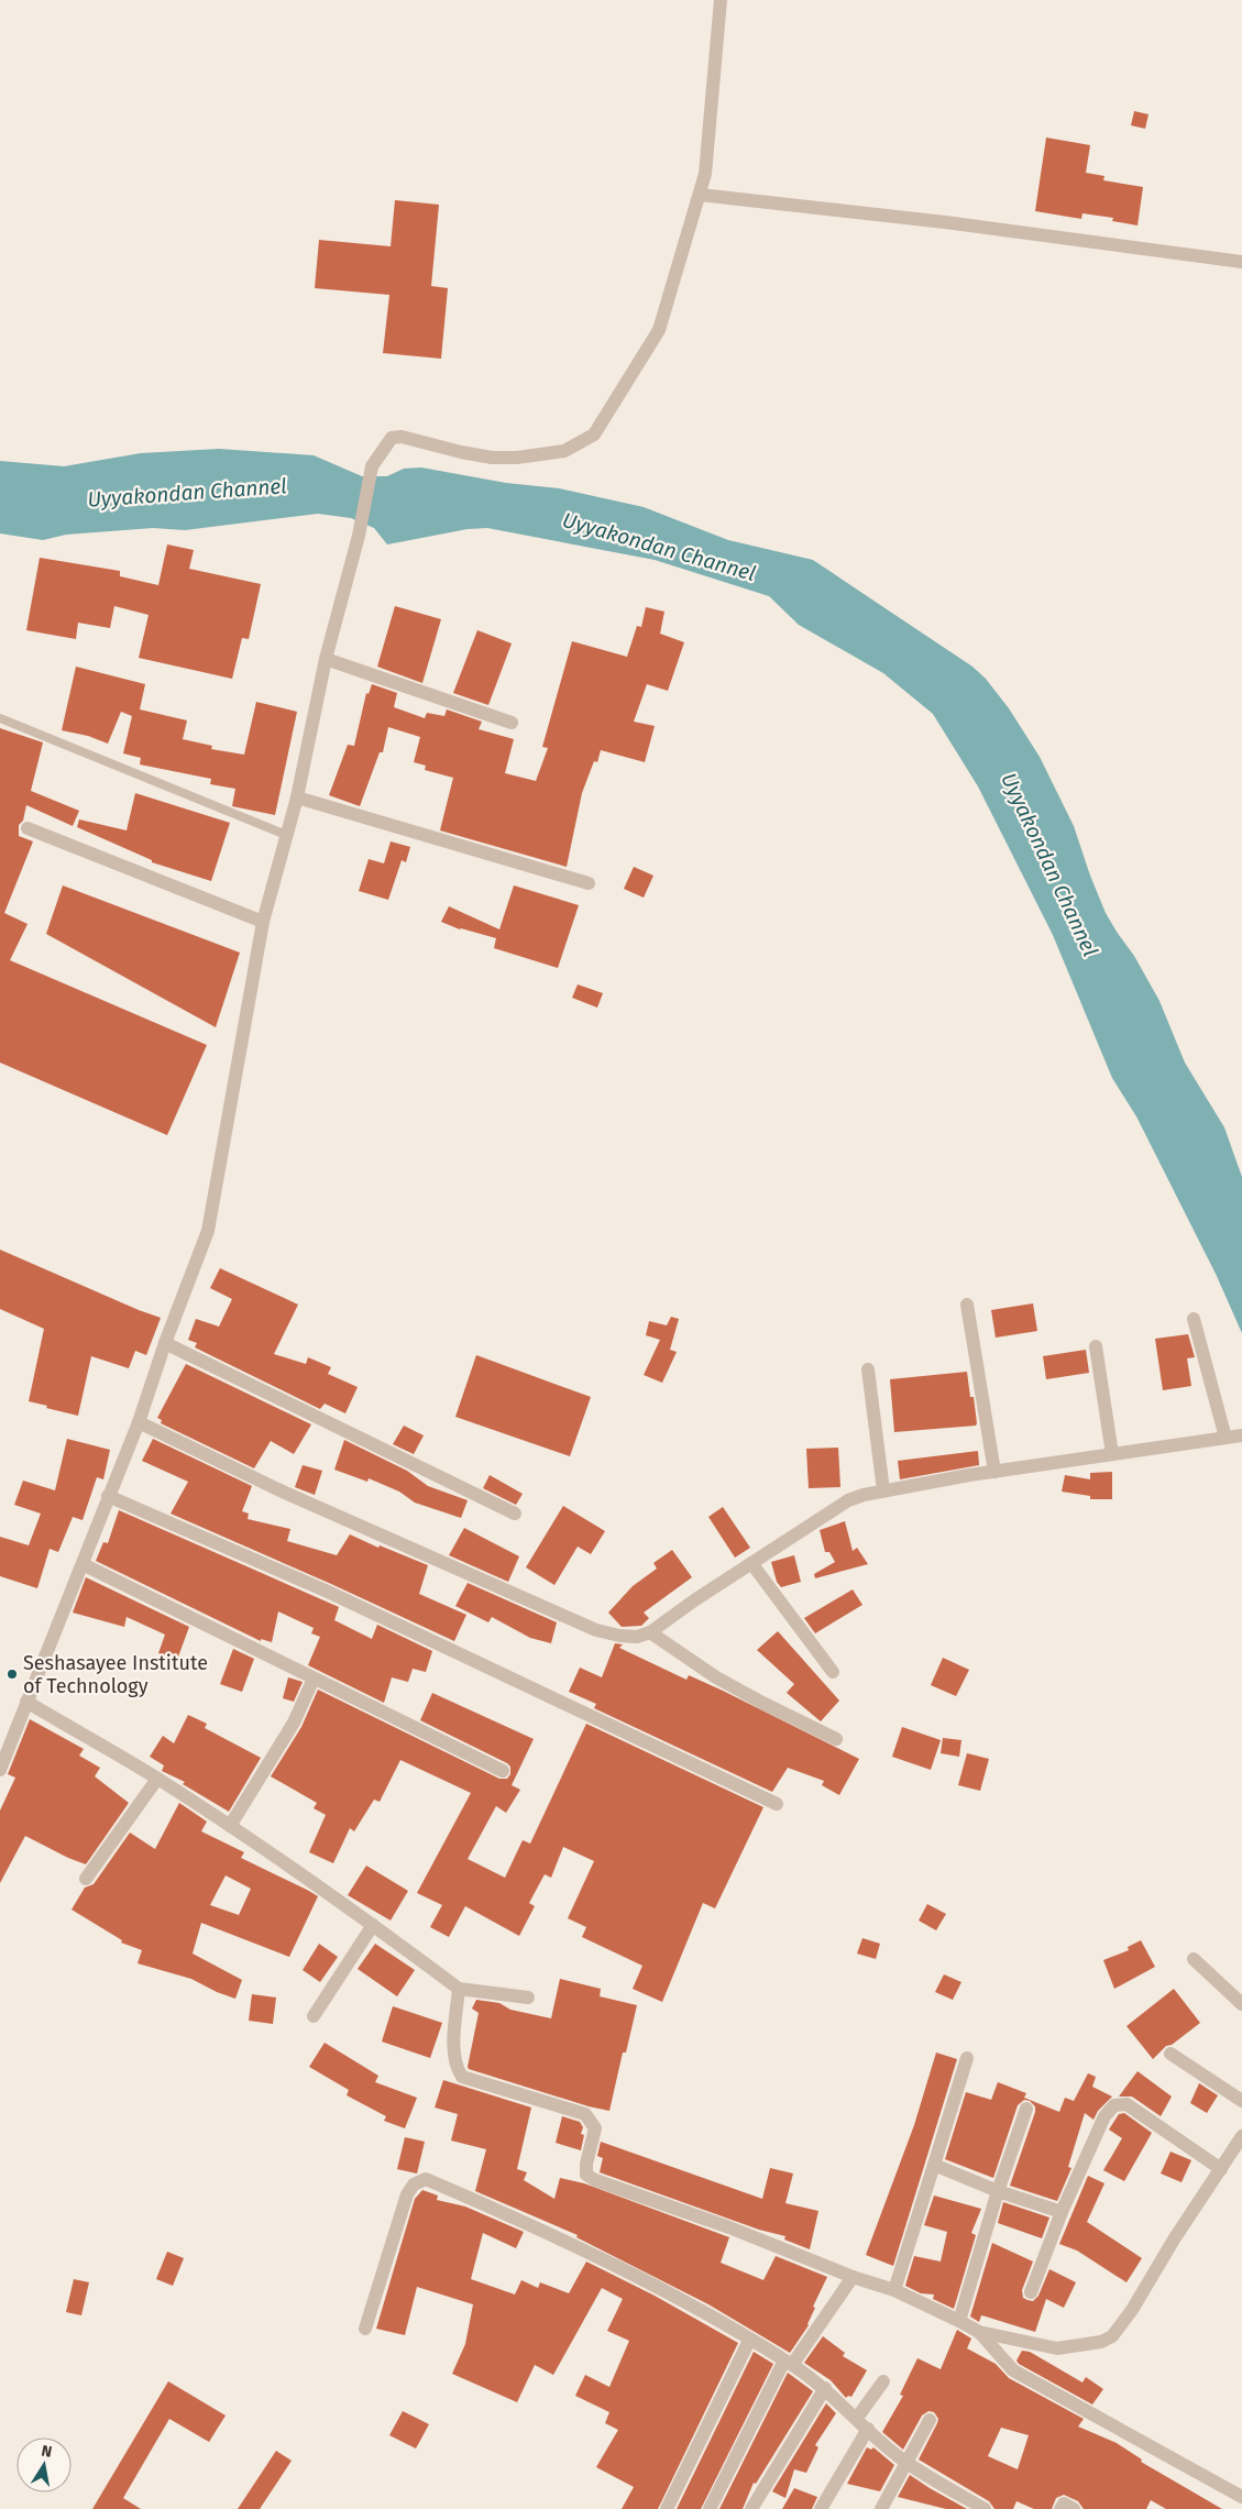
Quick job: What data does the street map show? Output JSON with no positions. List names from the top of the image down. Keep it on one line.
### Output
{"water":["Uyyakondan Channel"],"places":["Seshasayee Institute of Technology"],"north":"top"}
